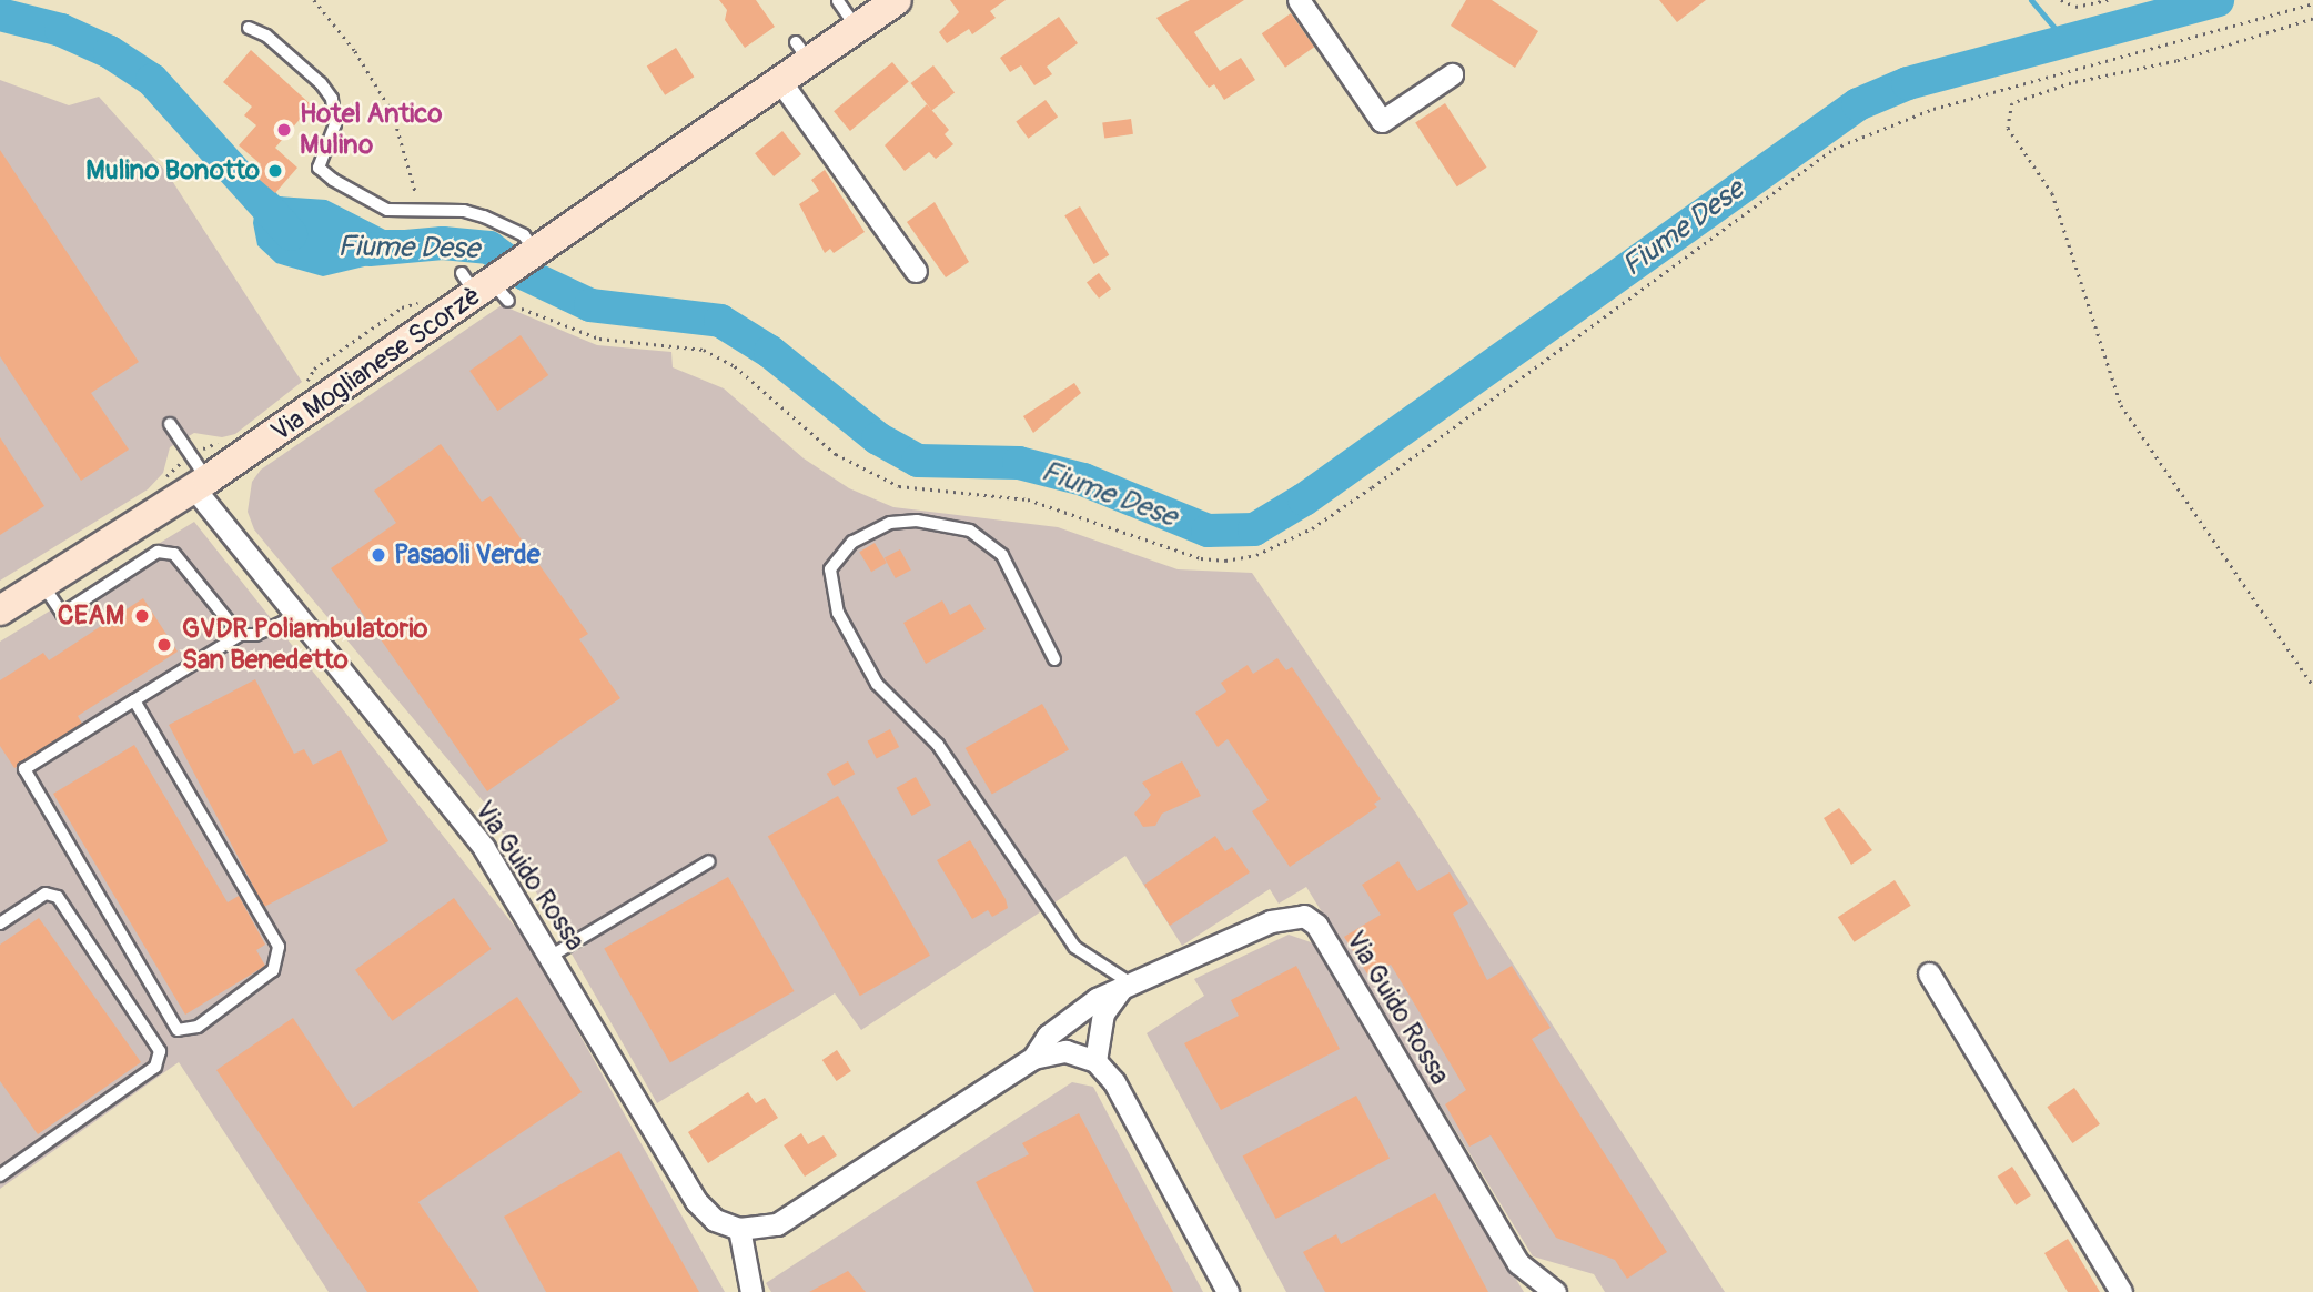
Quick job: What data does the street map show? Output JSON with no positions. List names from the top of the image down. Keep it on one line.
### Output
{"streets":{"main road":["Via Moglianese Scorzè"],"street":["Via Guido Rossa"]},"crossings":[["Via Moglianese Scorzè","Via Guido Rossa"]],"water":["Fiume Dese"],"places":["Hotel Antico Mulino","Mulino Bonotto","Pasaoli Verde","CEAM","GVDR Poliambulatorio San Benedetto"]}
